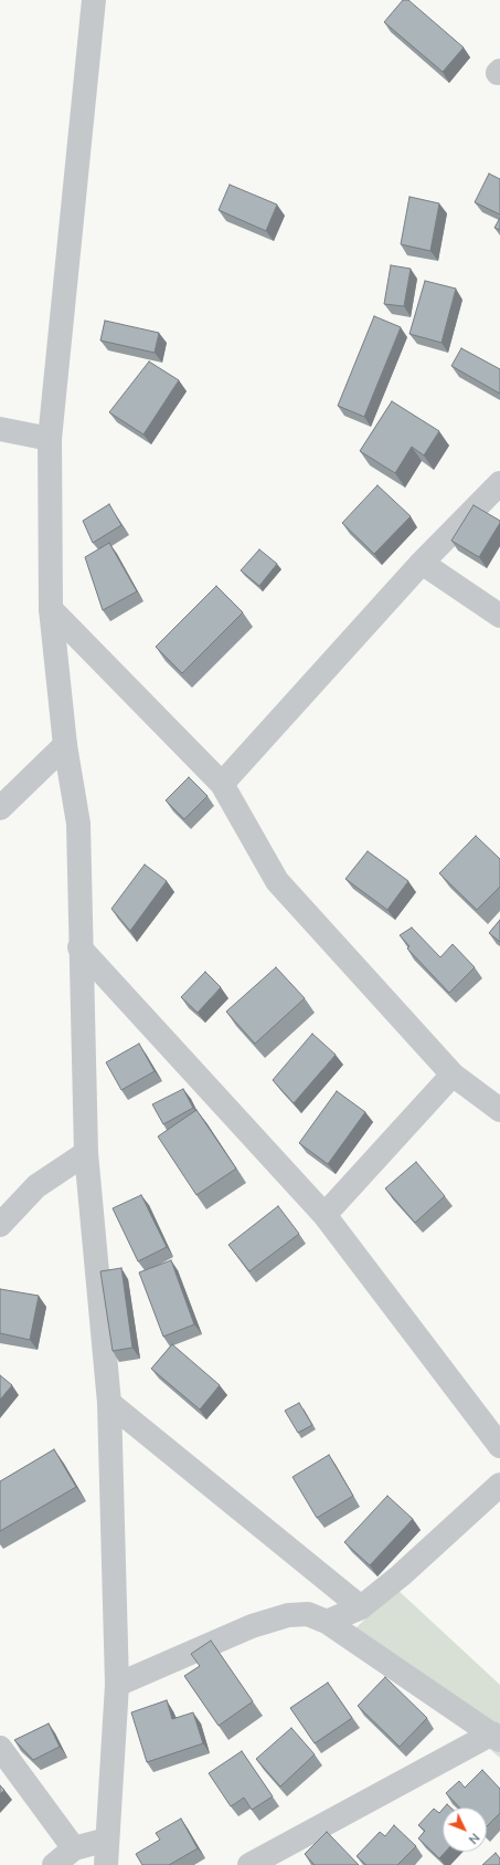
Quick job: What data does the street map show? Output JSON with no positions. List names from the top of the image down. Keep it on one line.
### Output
{"north":"bottom right"}
